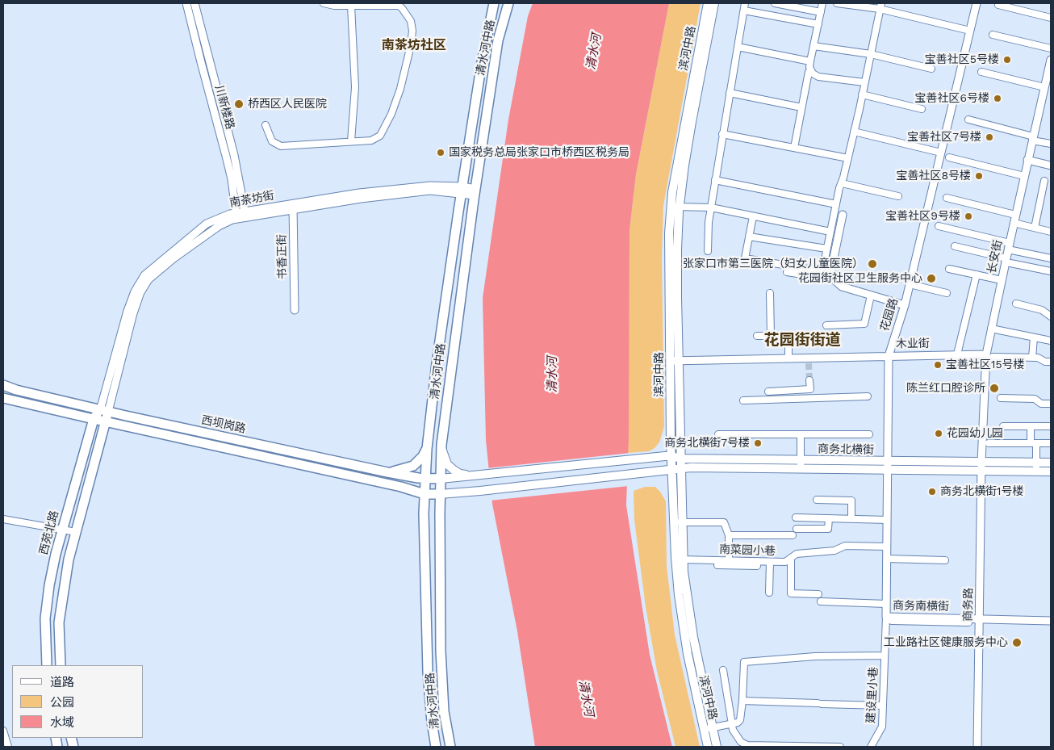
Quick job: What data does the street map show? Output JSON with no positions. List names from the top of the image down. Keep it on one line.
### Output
{"streets":{"main road":["清水河中路","滨河中路","西坝岗路","商务北横街","西苑北路"],"street":["川新楼路","南茶坊街","书香正街","长安街","花园路","木业街","南菜园小巷","商务路","商务南横街","建设里小巷"]},"crossings":[["清水河中路","南茶坊街"],["清水河中路","西坝岗路"],["滨河中路","木业街"],["滨河中路","商务北横街"],["滨河中路","南菜园小巷"],["川新楼路","南茶坊街"],["南茶坊街","书香正街"],["南茶坊街","西坝岗路"],["南茶坊街","西苑北路"],["长安街","木业街"],["长安街","商务北横街"],["长安街","商务路"],["花园路","木业街"],["花园路","商务北横街"],["花园路","南菜园小巷"],["花园路","商务南横街"],["花园路","建设里小巷"],["西坝岗路","西苑北路"],["商务北横街","商务路"],["商务路","商务南横街"],["商务南横街","建设里小巷"]],"districts":["南茶坊社区","花园街街道"],"water":["清水河"],"places":["宝善社区5号楼","宝善社区6号楼","桥西区人民医院","宝善社区7号楼","国家税务总局张家口市桥西区税务局","宝善社区8号楼","宝善社区9号楼","张家口市第三医院（妇女儿童医院）","花园街社区卫生服务中心","宝善社区15号楼","陈兰红口腔诊所","花园幼儿园","商务北横街7号楼","商务北横街1号楼","工业路社区健康服务中心"],"legend":["道路","公园","水域"]}
